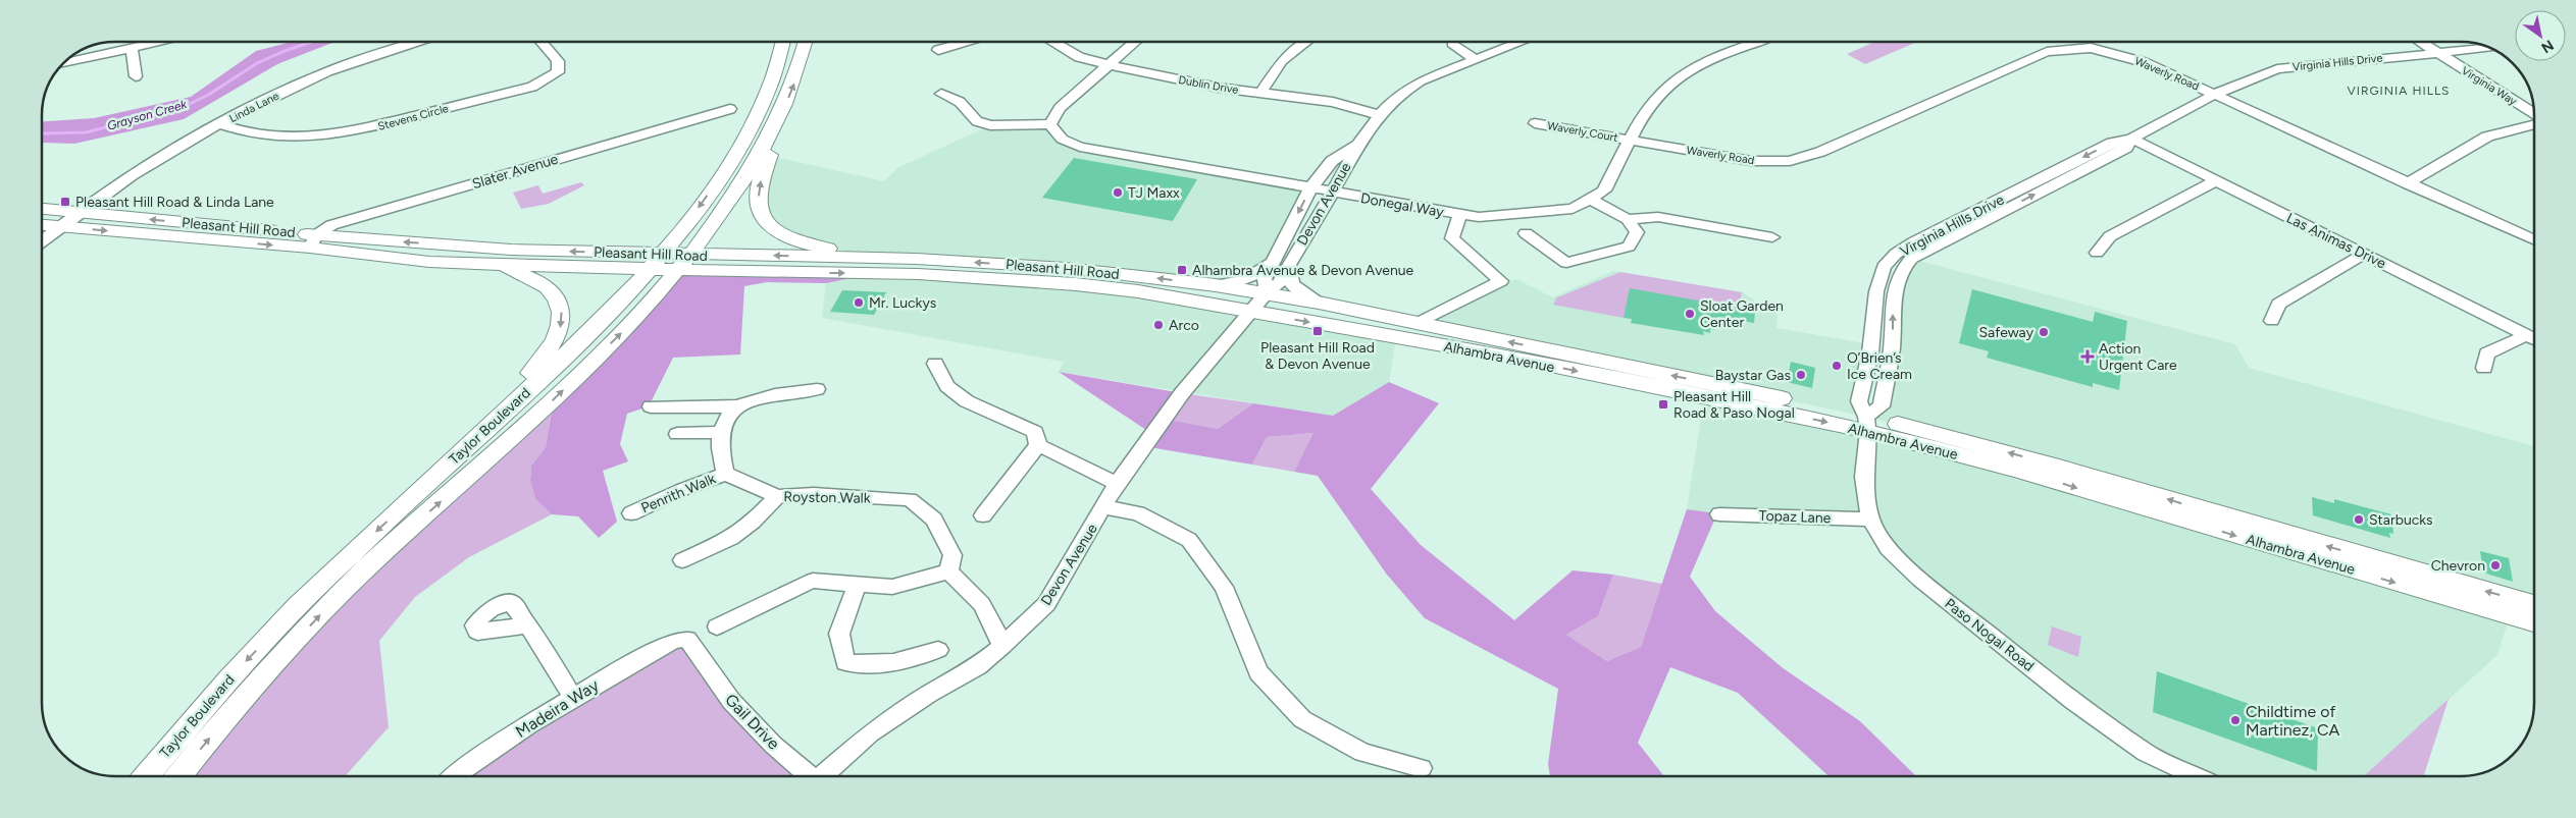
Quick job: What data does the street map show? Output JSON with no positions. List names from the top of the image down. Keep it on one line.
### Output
{"streets":{"main road":["Pleasant Hill Road","Alhambra Avenue","Taylor Boulevard"],"street":["Virginia Hills Drive","Waverly Road","Dublin Drive","Virginia Way","Linda Lane","Stevens Circle","Waverly Court","Slater Avenue","Devon Avenue","Donegal Way","Las Animas Drive","Penrith Walk","Royston Walk","Topaz Lane","Paso Nogal Road","Madeira Way","Gail Drive"]},"crossings":[["Virginia Hills Drive","Waverly Road"],["Virginia Hills Drive","Virginia Way"],["Virginia Hills Drive","Las Animas Drive"],["Virginia Hills Drive","Alhambra Avenue"],["Virginia Hills Drive","Paso Nogal Road"],["Waverly Road","Waverly Court"],["Waverly Road","Donegal Way"],["Dublin Drive","Devon Avenue"],["Linda Lane","Stevens Circle"],["Linda Lane","Pleasant Hill Road"],["Waverly Court","Donegal Way"],["Slater Avenue","Pleasant Hill Road"],["Devon Avenue","Donegal Way"],["Devon Avenue","Pleasant Hill Road"],["Devon Avenue","Alhambra Avenue"],["Pleasant Hill Road","Alhambra Avenue"],["Pleasant Hill Road","Taylor Boulevard"],["Alhambra Avenue","Paso Nogal Road"],["Penrith Walk","Royston Walk"],["Topaz Lane","Paso Nogal Road"],["Madeira Way","Gail Drive"]],"districts":["VIRGINIA HILLS"],"water":["Grayson Creek"],"places":{"other":["TJ Maxx","Mr. Luckys","Sloat Garden Center","Arco","Safeway","O’Brien’s Ice Cream","Baystar Gas","Starbucks","Chevron","Childtime of Martinez, CA"],"transit":["Pleasant Hill Road & Linda Lane","Alhambra Avenue & Devon Avenue","Pleasant Hill Road & Devon Avenue","Pleasant Hill Road & Paso Nogal"],"health":["Action Urgent Care"]},"north":"bottom right"}
